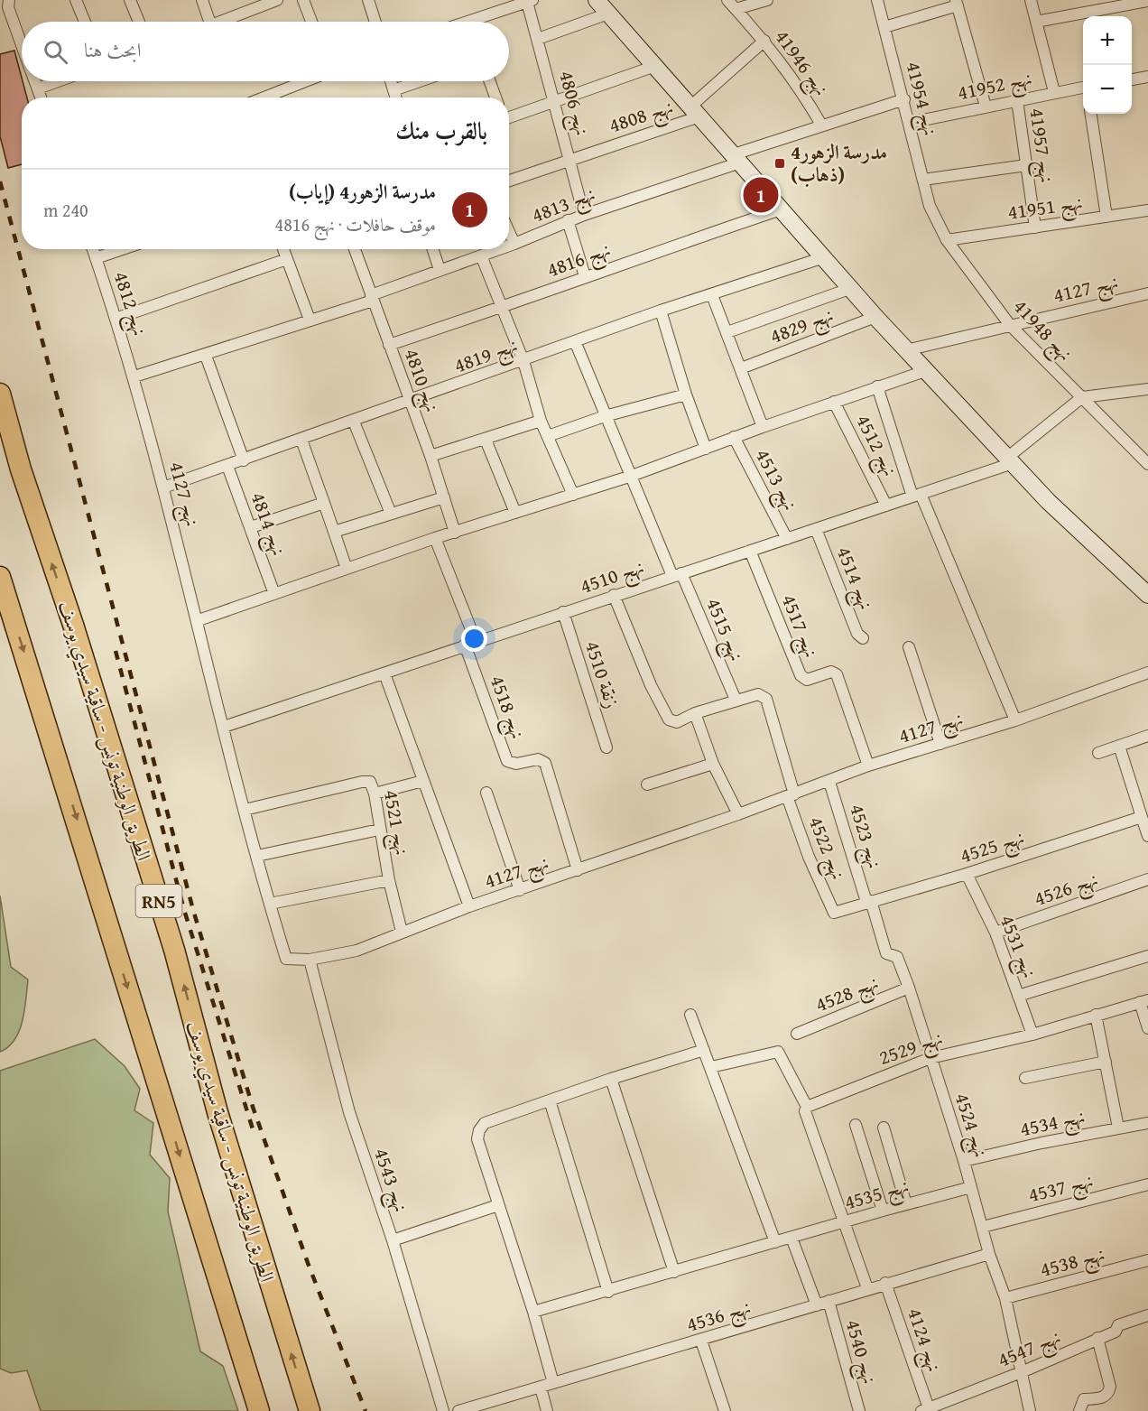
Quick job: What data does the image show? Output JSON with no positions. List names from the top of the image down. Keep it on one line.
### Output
{"streets":{"highway":["الطريق الوطنية تونس - ساقية سيدي يوسف","RN5"],"street":["نهج 41946","نهج 41952","نهج 41954","نهج 4806","نهج 4808","نهج 41957","نهج 4813","نهج 41951","نهج 4816","نهج 4127","نهج 4812","نهج 4829","نهج 41948","نهج 4819","نهج 4810","نهج 4512","نهج 4513","نهج 4814","نهج 4510","نهج 4514","نهج 4517","نهج 4515","زنقة 4510","نهج 4518","نهج 4521","نهج 4523","نهج 4525","نهج 4522","نهج 4526","نهج 4531","نهج 4528","نهج 2529","نهج 4534","نهج 4524","نهج 4543","نهج 4537","نهج 4535","نهج 4538","نهج 4536","نهج 4124","نهج 4547","نهج 4540"]},"crossings":[["نهج 41952","نهج 41954"],["نهج 41952","نهج 41957"],["نهج 41954","نهج 41948"],["نهج 4806","نهج 4808"],["نهج 4806","نهج 4813"],["نهج 41957","نهج 41951"],["نهج 4813","نهج 4127"],["نهج 4813","نهج 4812"],["نهج 4813","نهج 4810"],["نهج 41951","نهج 41948"],["نهج 4816","نهج 4810"],["نهج 4127","نهج 4812"],["نهج 4127","نهج 41948"],["نهج 4127","نهج 4819"],["نهج 4127","نهج 4510"],["نهج 4127","نهج 4517"],["نهج 4127","نهج 4518"],["نهج 4127","نهج 4521"],["نهج 4127","نهج 4523"],["نهج 4127","نهج 4522"],["نهج 4127","نهج 4543"],["نهج 4819","نهج 4810"],["نهج 4819","نهج 4814"],["نهج 4819","نهج 4515"],["نهج 4512","نهج 4510"],["نهج 4513","نهج 4510"],["نهج 4510","نهج 4514"],["نهج 4510","نهج 4517"],["نهج 4510","نهج 4515"],["نهج 4510","زنقة 4510"],["نهج 4510","نهج 4518"],["نهج 4515","نهج 4522"],["نهج 4523","نهج 4525"],["نهج 4523","نهج 4524"],["نهج 4525","نهج 4522"],["نهج 4525","نهج 4531"],["نهج 4525","نهج 4524"],["نهج 4526","نهج 4531"],["نهج 4531","نهج 2529"],["نهج 4528","نهج 4524"],["نهج 2529","نهج 4524"],["نهج 4534","نهج 4524"],["نهج 4524","نهج 4537"],["نهج 4524","نهج 4535"],["نهج 4524","نهج 4538"],["نهج 4524","نهج 4536"],["نهج 4524","نهج 4547"],["نهج 4536","نهج 4124"],["نهج 4536","نهج 4540"],["نهج 4124","نهج 4547"]],"places":{"transit":["مدرسة الزهور4 (ذهاب)"]},"page":{"map_buttons":["+","−"],"search":"ابحث هنا","heading":"بالقرب منك","list":[{"mark":"1","name":"مدرسة الزهور4 (إياب)","note":"موقف حافلات · نهج 4816","value":"240 m"}],"pins":"1"}}
